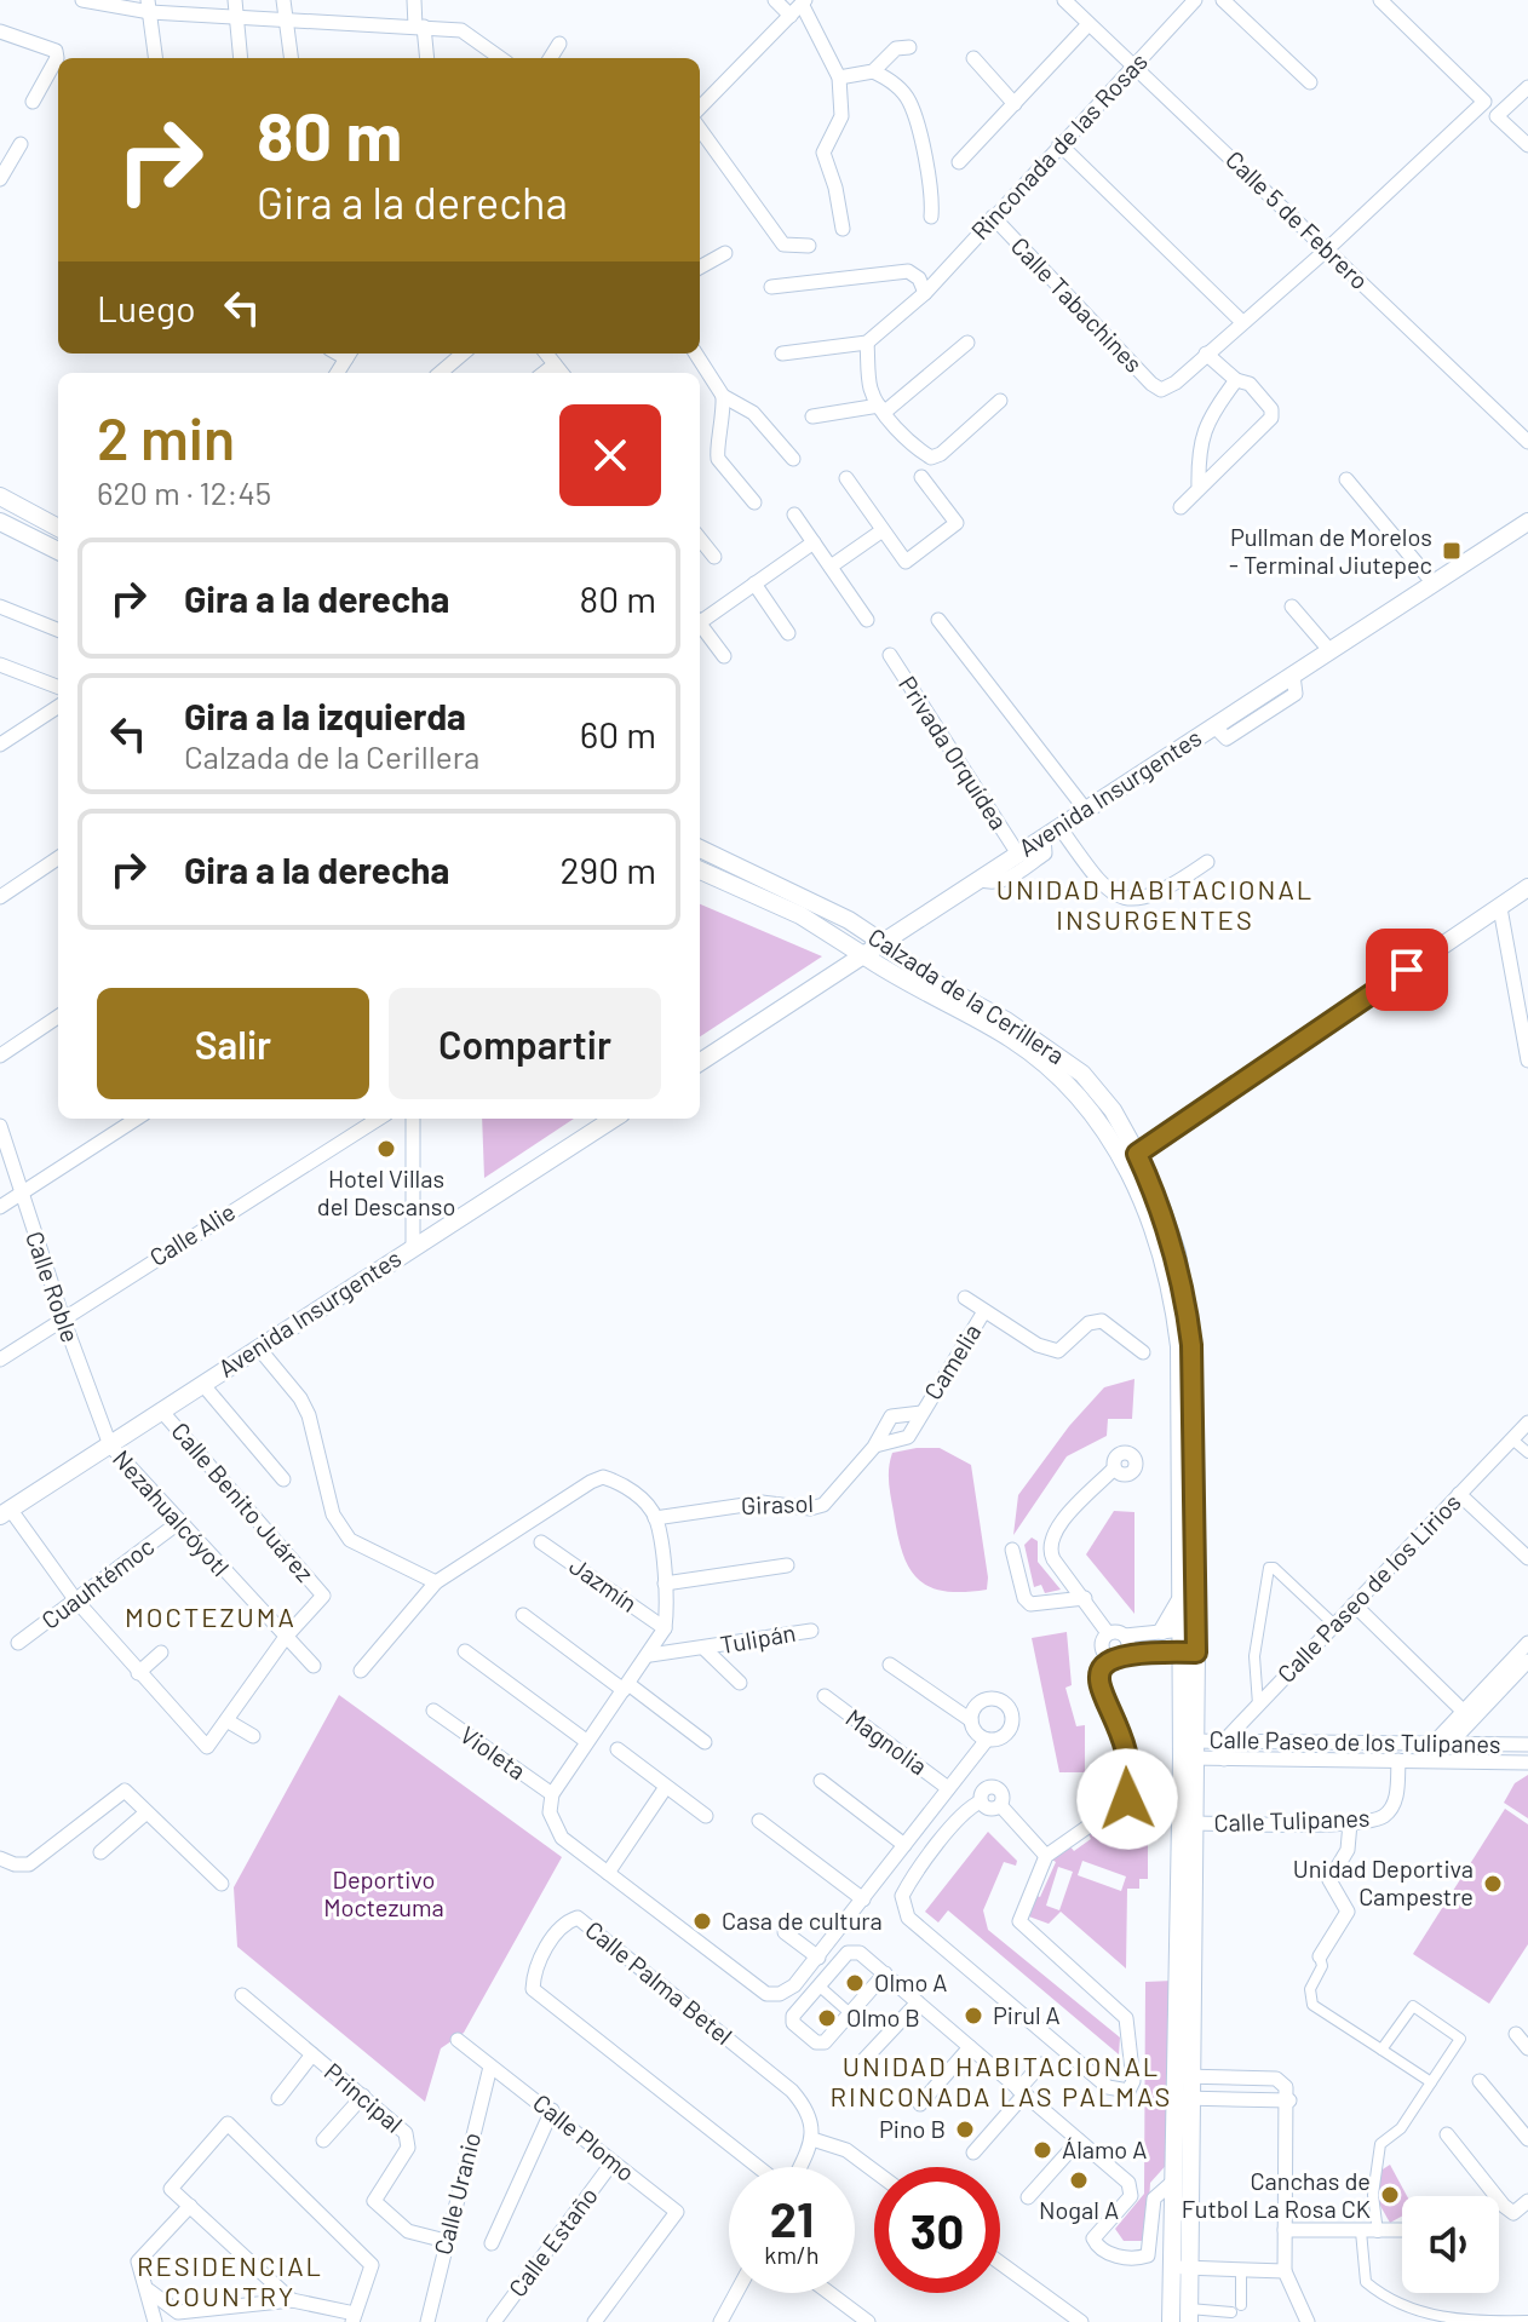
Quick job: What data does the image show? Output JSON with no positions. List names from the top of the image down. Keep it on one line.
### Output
{"streets":{"main road":["Avenida Insurgentes","Calzada de la Cerillera"],"street":["Rinconada de las Rosas","Calle 5 de Febrero","Calle Tabachines","Privada Orquídea","Calle Alie","Calle Roble","Camelia","Calle Benito Juárez","Girasol","Nezahualcóyotl","Cuauhtémoc","Jazmín","Calle Paseo de los Lirios","Tulipán","Magnolia","Calle Paseo de los Tulipanes","Violeta","Calle Tulipanes","Calle Palma Betel","Principal","Calle Plomo","Calle Uranio","Calle Estaño"]},"crossings":[["Rinconada de las Rosas","Calle 5 de Febrero"],["Rinconada de las Rosas","Calle Tabachines"],["Privada Orquídea","Avenida Insurgentes"],["Avenida Insurgentes","Calzada de la Cerillera"],["Avenida Insurgentes","Calle Roble"],["Avenida Insurgentes","Calle Benito Juárez"],["Avenida Insurgentes","Nezahualcóyotl"],["Calzada de la Cerillera","Calle Paseo de los Tulipanes"],["Calle Alie","Calle Roble"],["Calle Roble","Nezahualcóyotl"],["Calle Benito Juárez","Nezahualcóyotl"],["Nezahualcóyotl","Cuauhtémoc"],["Calle Paseo de los Lirios","Calle Paseo de los Tulipanes"],["Calle Paseo de los Tulipanes","Calle Tulipanes"],["Principal","Calle Uranio"],["Calle Plomo","Calle Uranio"],["Calle Plomo","Calle Estaño"]],"districts":["UNIDAD HABITACIONAL INSURGENTES","MOCTEZUMA","UNIDAD HABITACIONAL RINCONADA LAS PALMAS","RESIDENCIAL COUNTRY"],"parks":["Deportivo Moctezuma"],"places":{"transit":["Pullman de Morelos - Terminal Jiutepec"],"other":["Hotel Villas del Descanso","Unidad Deportiva Campestre","Casa de cultura","Olmo A","Pirul A","Olmo B","Pino B","Álamo A","Nogal A","Canchas de Futbol La Rosa CK"]},"page":{"turn":["80 m","Gira a la derecha"],"then":"Luego","heading":["2 min","620 m · 12:45"],"list":[{"name":"Gira a la derecha","value":"80 m"},{"name":"Gira a la izquierda","note":"Calzada de la Cerillera","value":"60 m"},{"name":"Gira a la derecha","value":"290 m"}],"buttons":["Salir","Compartir"],"speed":"21 km/h","limit":"30"}}
